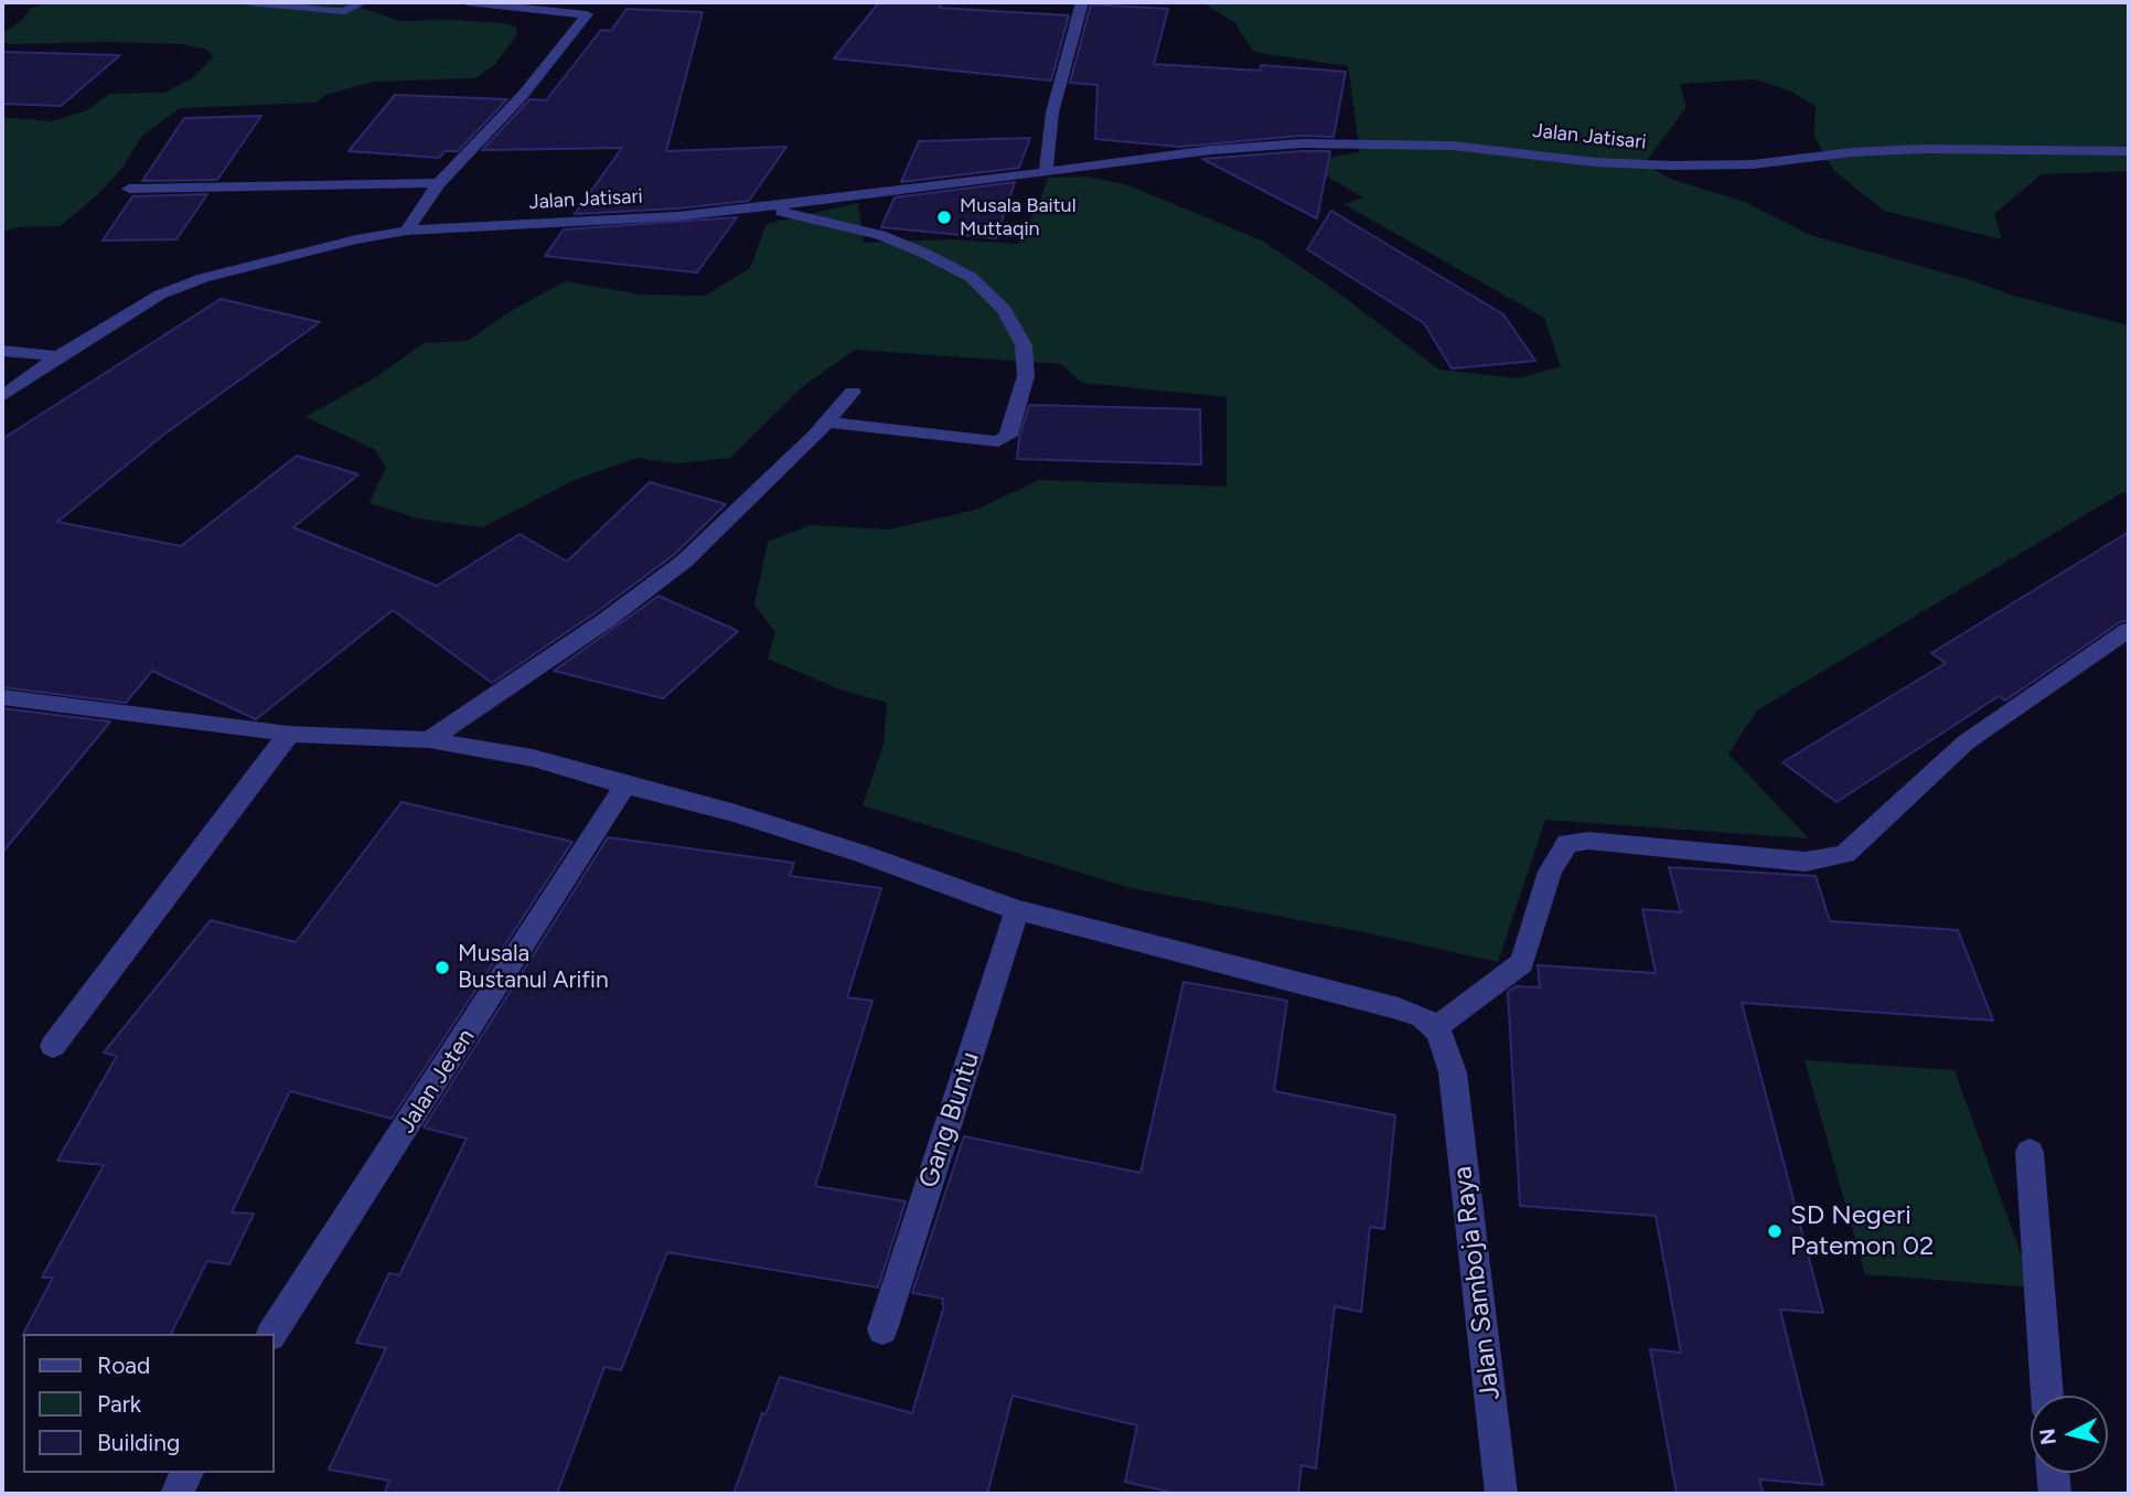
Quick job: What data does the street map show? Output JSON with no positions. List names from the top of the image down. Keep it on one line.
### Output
{"streets":{"street":["Jalan Jatisari","Jalan Jeten","Gang Buntu","Jalan Samboja Raya"]},"places":["Musala Baitul Muttaqin","Musala Bustanul Arifin","SD Negeri Patemon 02"],"legend":["Road","Park","Building"],"north":"left"}
